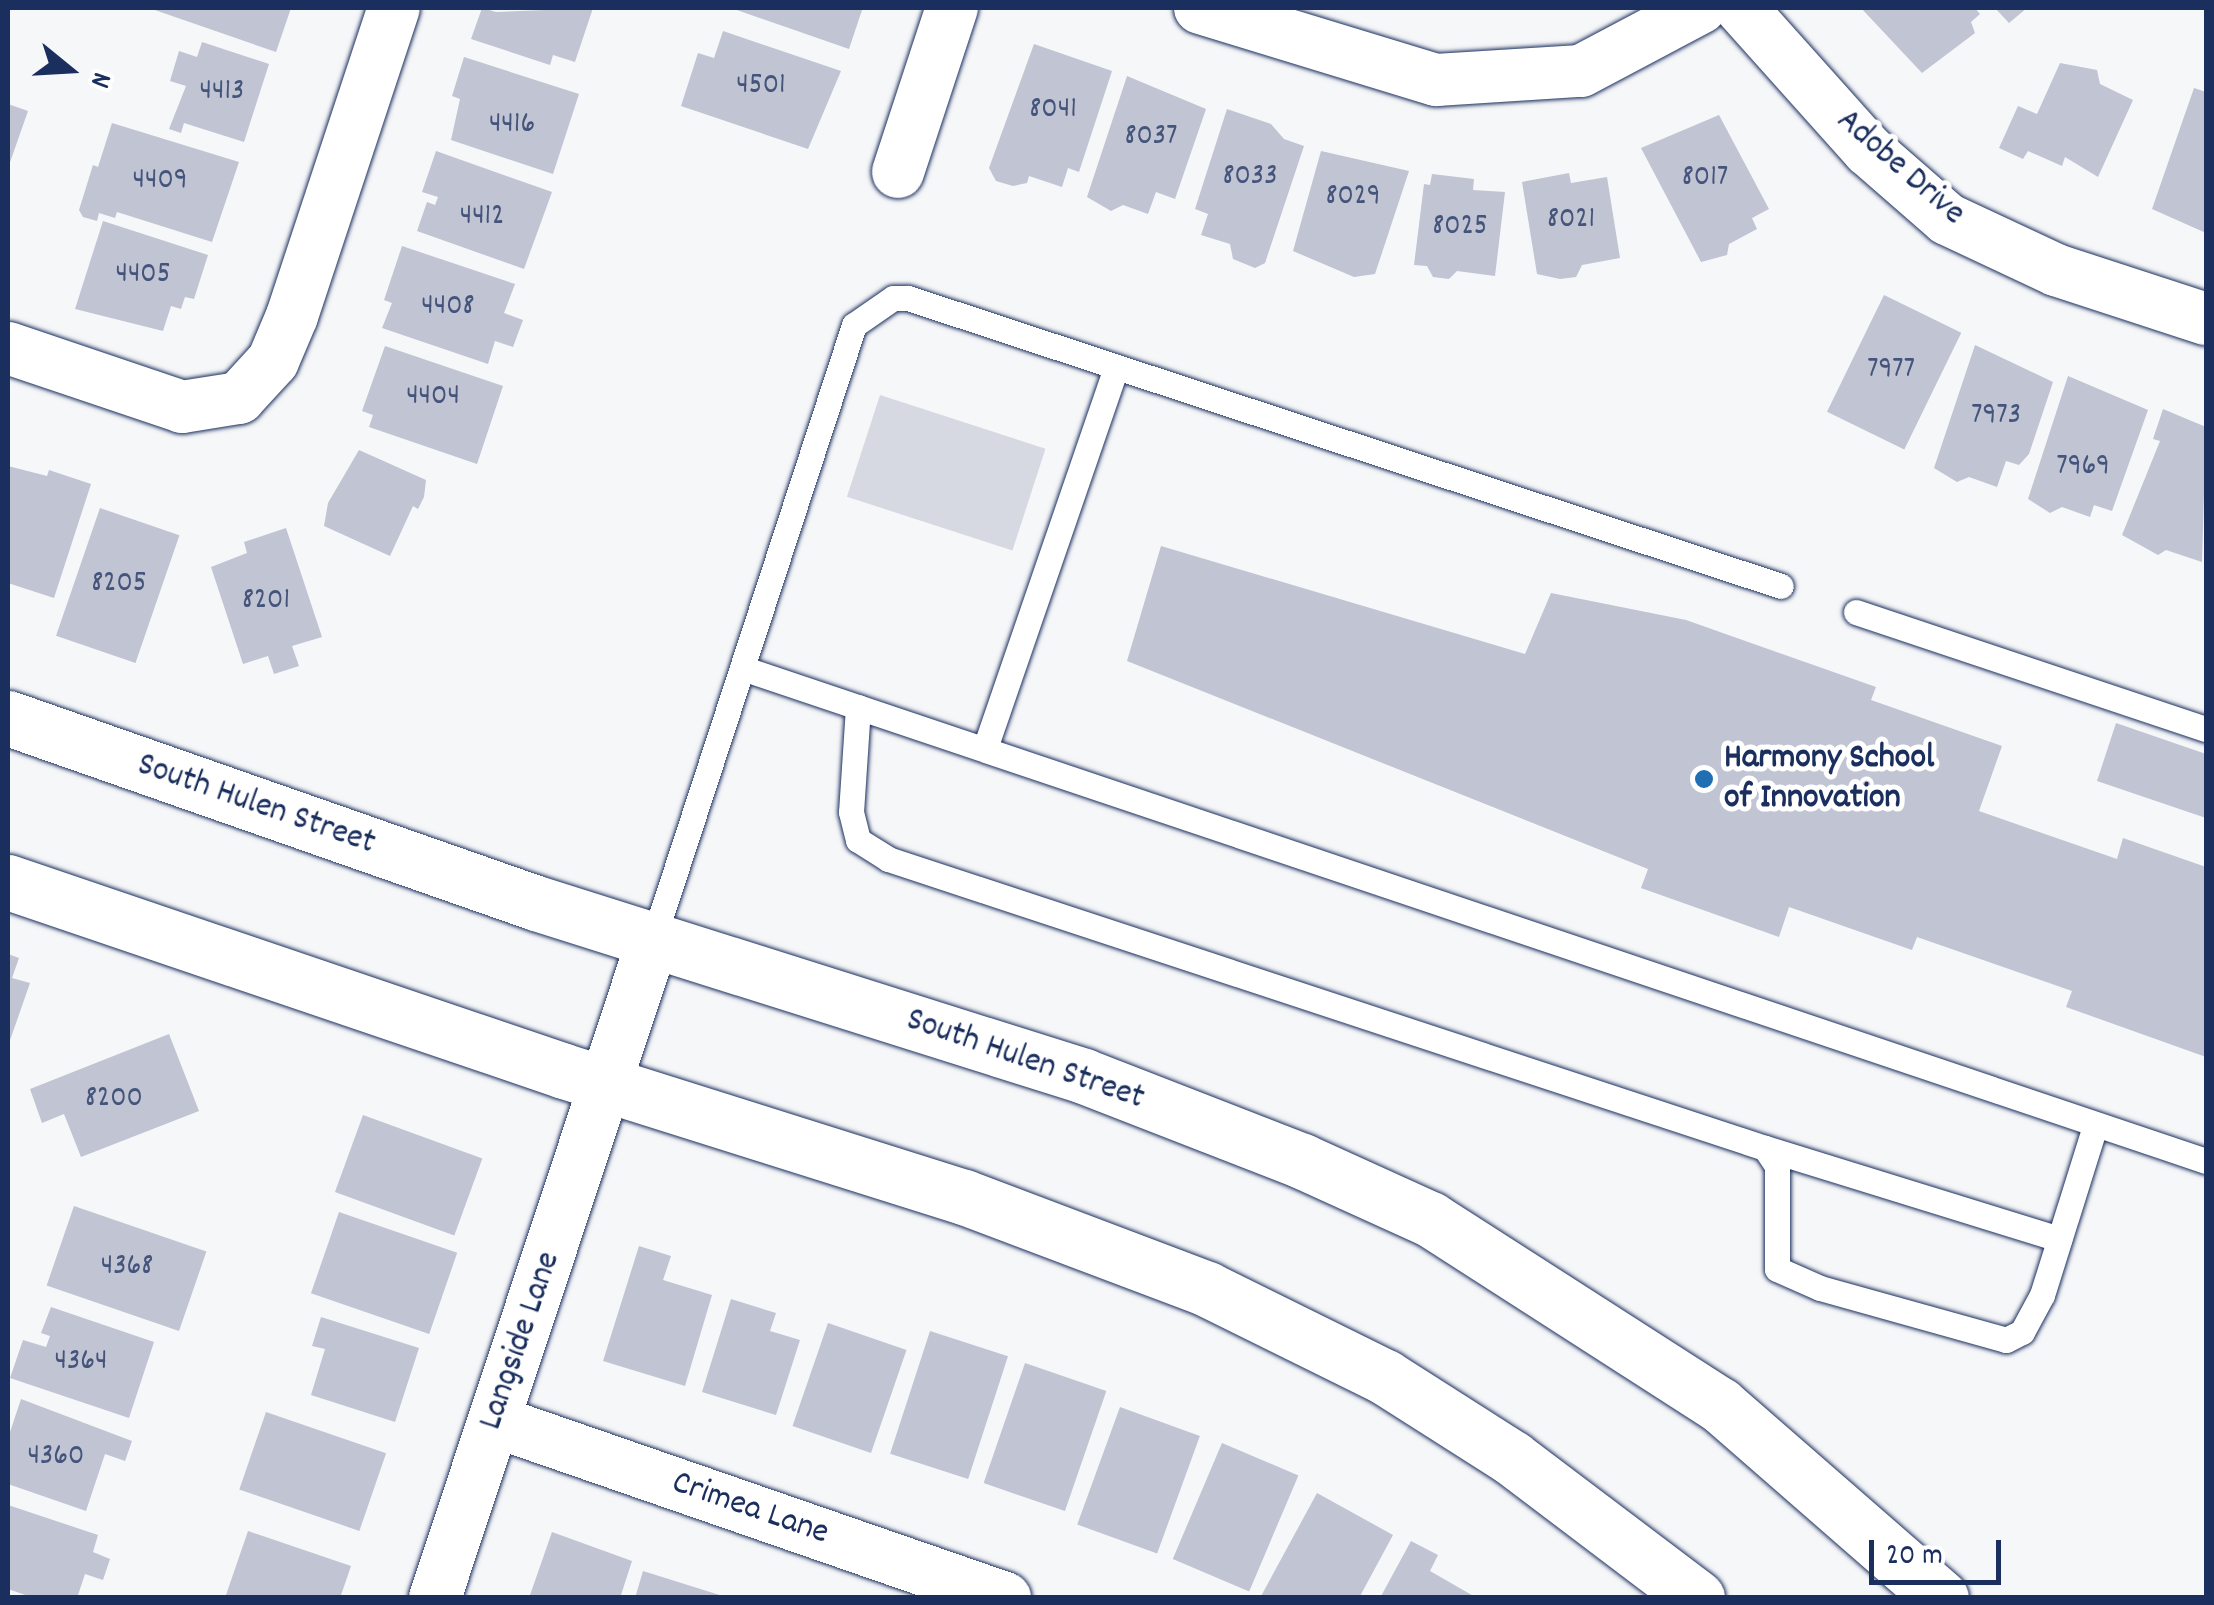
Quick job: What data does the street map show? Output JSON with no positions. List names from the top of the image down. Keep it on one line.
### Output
{"streets":{"main road":["South Hulen Street"],"street":["Adobe Drive","Langside Lane","Crimea Lane"]},"crossings":[["South Hulen Street","Langside Lane"],["Langside Lane","Crimea Lane"]],"places":["Harmony School of Innovation"],"house_numbers":["4501","4413","8041","4416","8037","8033","8017","4409","8029","4412","8021","8025","4405","4408","7977","4404","7973","7969","8205","8201","8200","4368","4364","4360"],"scale_bar":"20 m","north":"right"}
